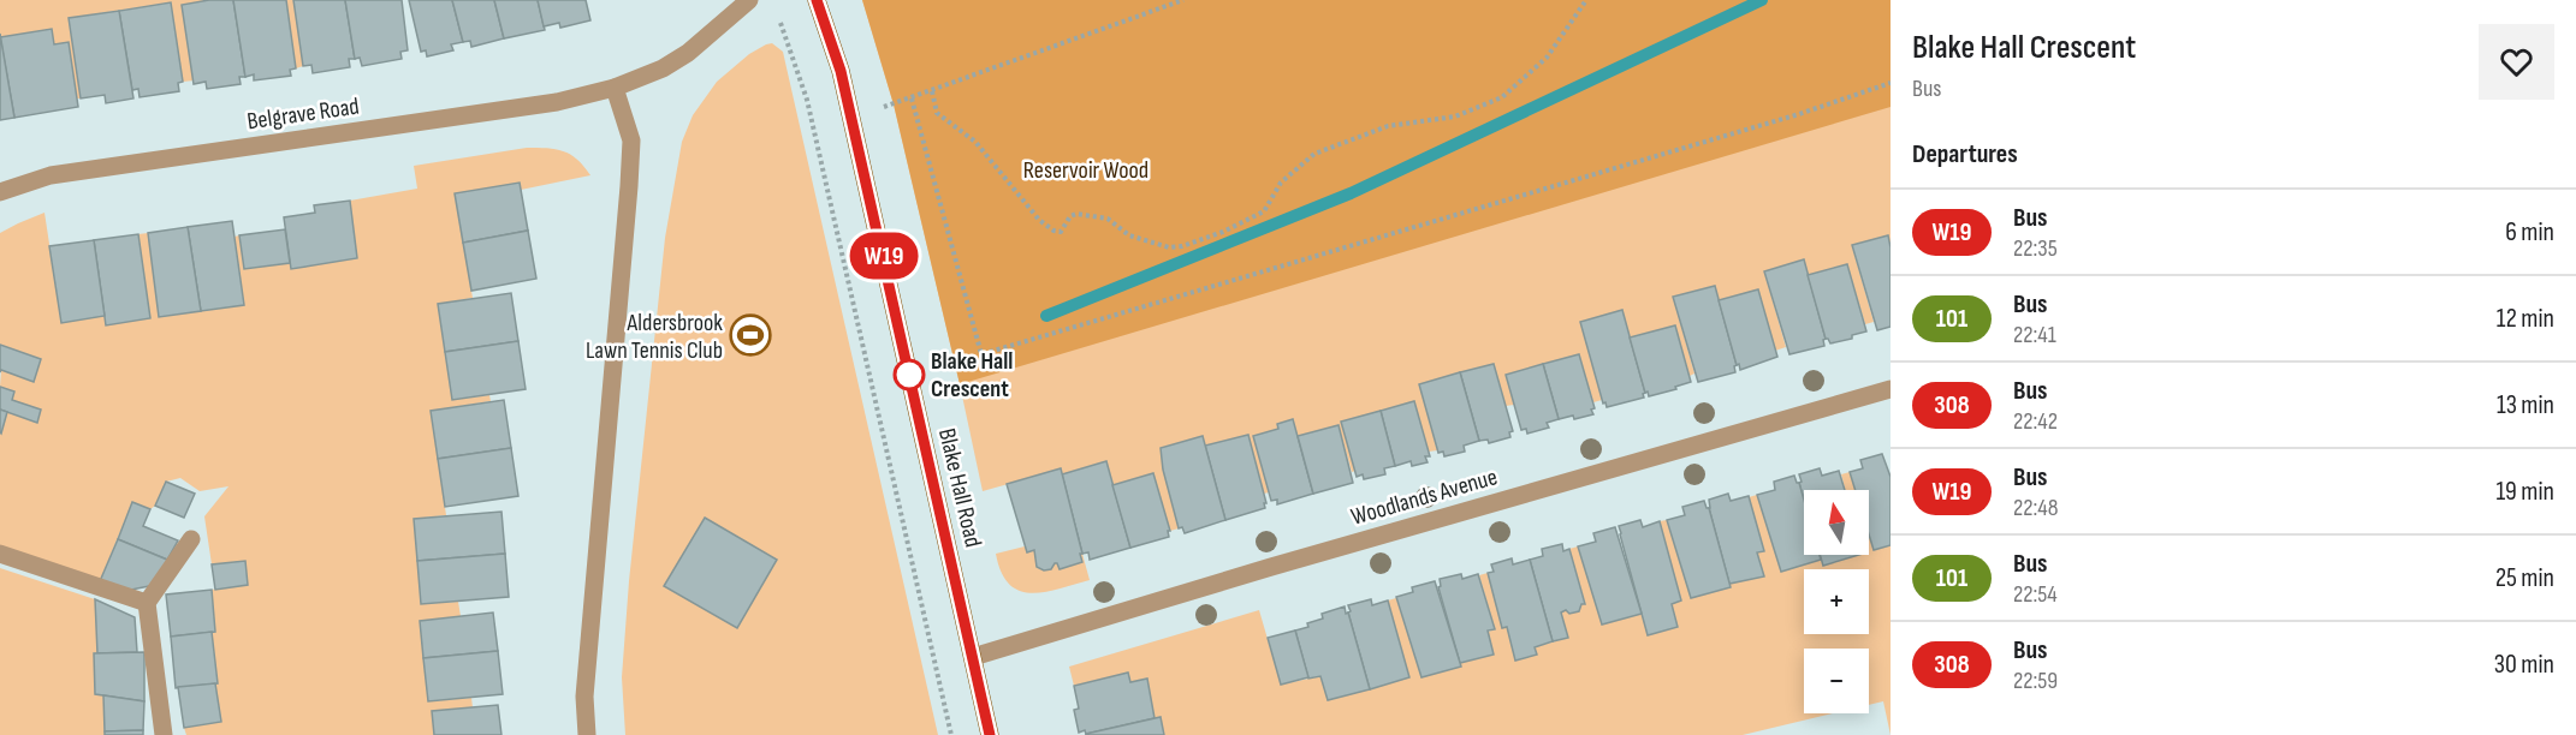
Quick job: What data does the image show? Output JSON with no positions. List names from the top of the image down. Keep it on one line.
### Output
{"streets":{"main road":["Blake Hall Road"],"street":["Belgrave Road","Woodlands Avenue"]},"crossings":[["Blake Hall Road","Woodlands Avenue"]],"parks":["Reservoir Wood"],"places":{"sports":["Aldersbrook Lawn Tennis Club"],"other":["Blake Hall Crescent"]},"lines":["bus line W19"],"north":"top","page":{"on_map":"W19","heading":[["Blake Hall Crescent","Bus"],"Departures"],"list":[{"mark":"W19","name":"Bus","note":"22:35","value":"6 min"},{"mark":"101","name":"Bus","note":"22:41","value":"12 min"},{"mark":"308","name":"Bus","note":"22:42","value":"13 min"},{"mark":"W19","name":"Bus","note":"22:48","value":"19 min"},{"mark":"101","name":"Bus","note":"22:54","value":"25 min"},{"mark":"308","name":"Bus","note":"22:59","value":"30 min"}],"map_buttons":["+","−"]}}
